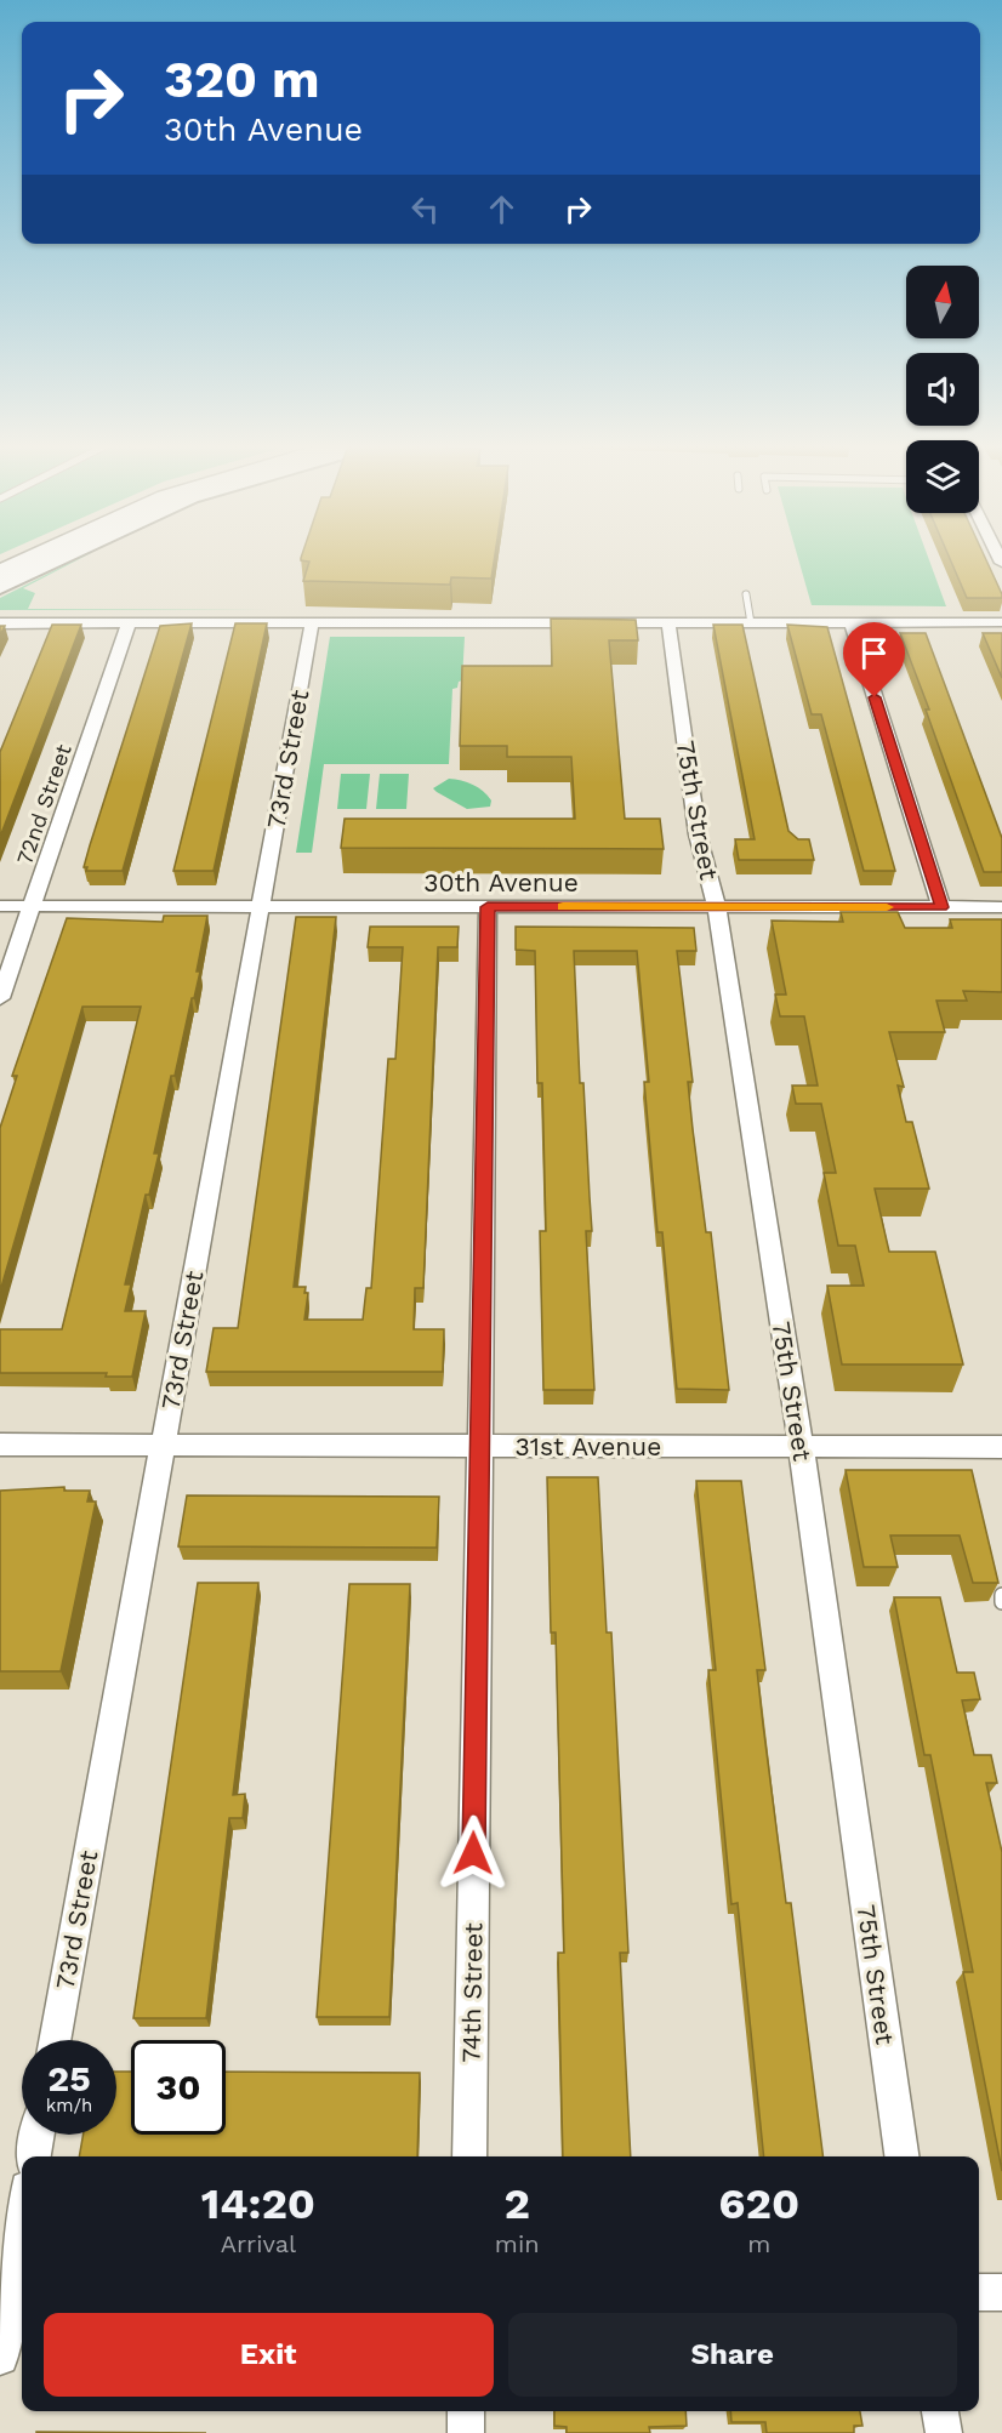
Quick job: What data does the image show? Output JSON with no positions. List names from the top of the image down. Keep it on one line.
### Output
{"streets":{"street":["73rd Street","72nd Street","75th Street","30th Avenue","31st Avenue","74th Street"]},"crossings":[["73rd Street","30th Avenue"],["73rd Street","31st Avenue"],["72nd Street","30th Avenue"],["75th Street","30th Avenue"],["75th Street","31st Avenue"],["30th Avenue","74th Street"],["31st Avenue","74th Street"]],"north":"top","page":{"turn":["320 m","30th Avenue"],"speed":"25 km/h","limit":"30","eta":["14:20","Arrival","2","min","620","m"],"buttons":["Exit","Share"]}}
